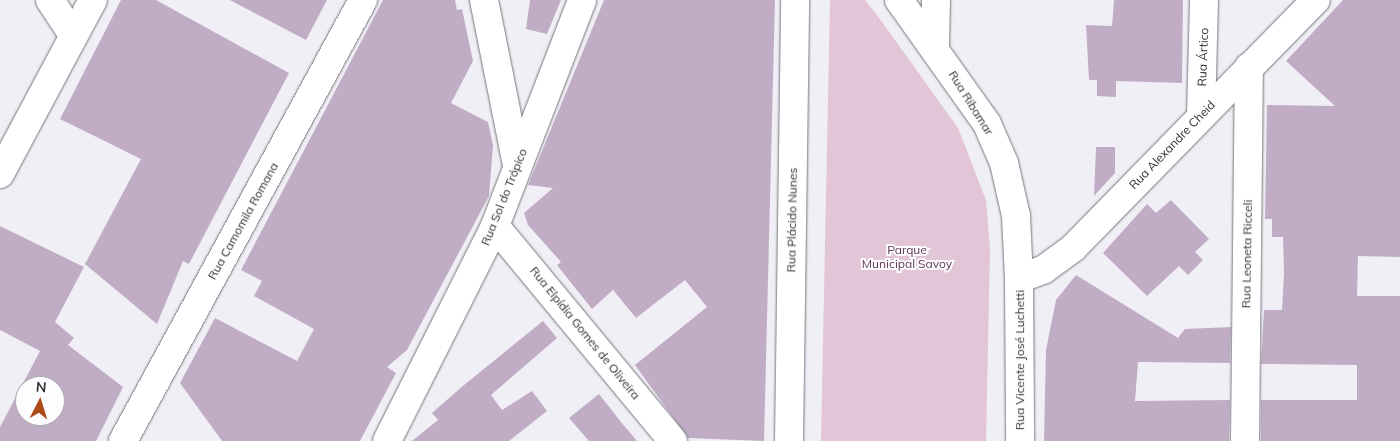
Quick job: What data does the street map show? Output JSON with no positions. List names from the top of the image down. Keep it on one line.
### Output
{"streets":{"street":["Rua Ártico","Rua Ribamar","Rua Alexandre Cheid","Rua Sol do Trópico","Rua Plácido Nunes","Rua Camomila Romana","Rua Leoneta Ricceli","Rua Elpídia Gomes de Oliveira","Rua Vicente José Luchetti"]},"crossings":[["Rua Ártico","Rua Alexandre Cheid"],["Rua Ribamar","Rua Alexandre Cheid"],["Rua Ribamar","Rua Vicente José Luchetti"],["Rua Alexandre Cheid","Rua Leoneta Ricceli"],["Rua Alexandre Cheid","Rua Vicente José Luchetti"],["Rua Sol do Trópico","Rua Elpídia Gomes de Oliveira"]],"parks":["Parque Municipal Savoy"],"north":"top"}
